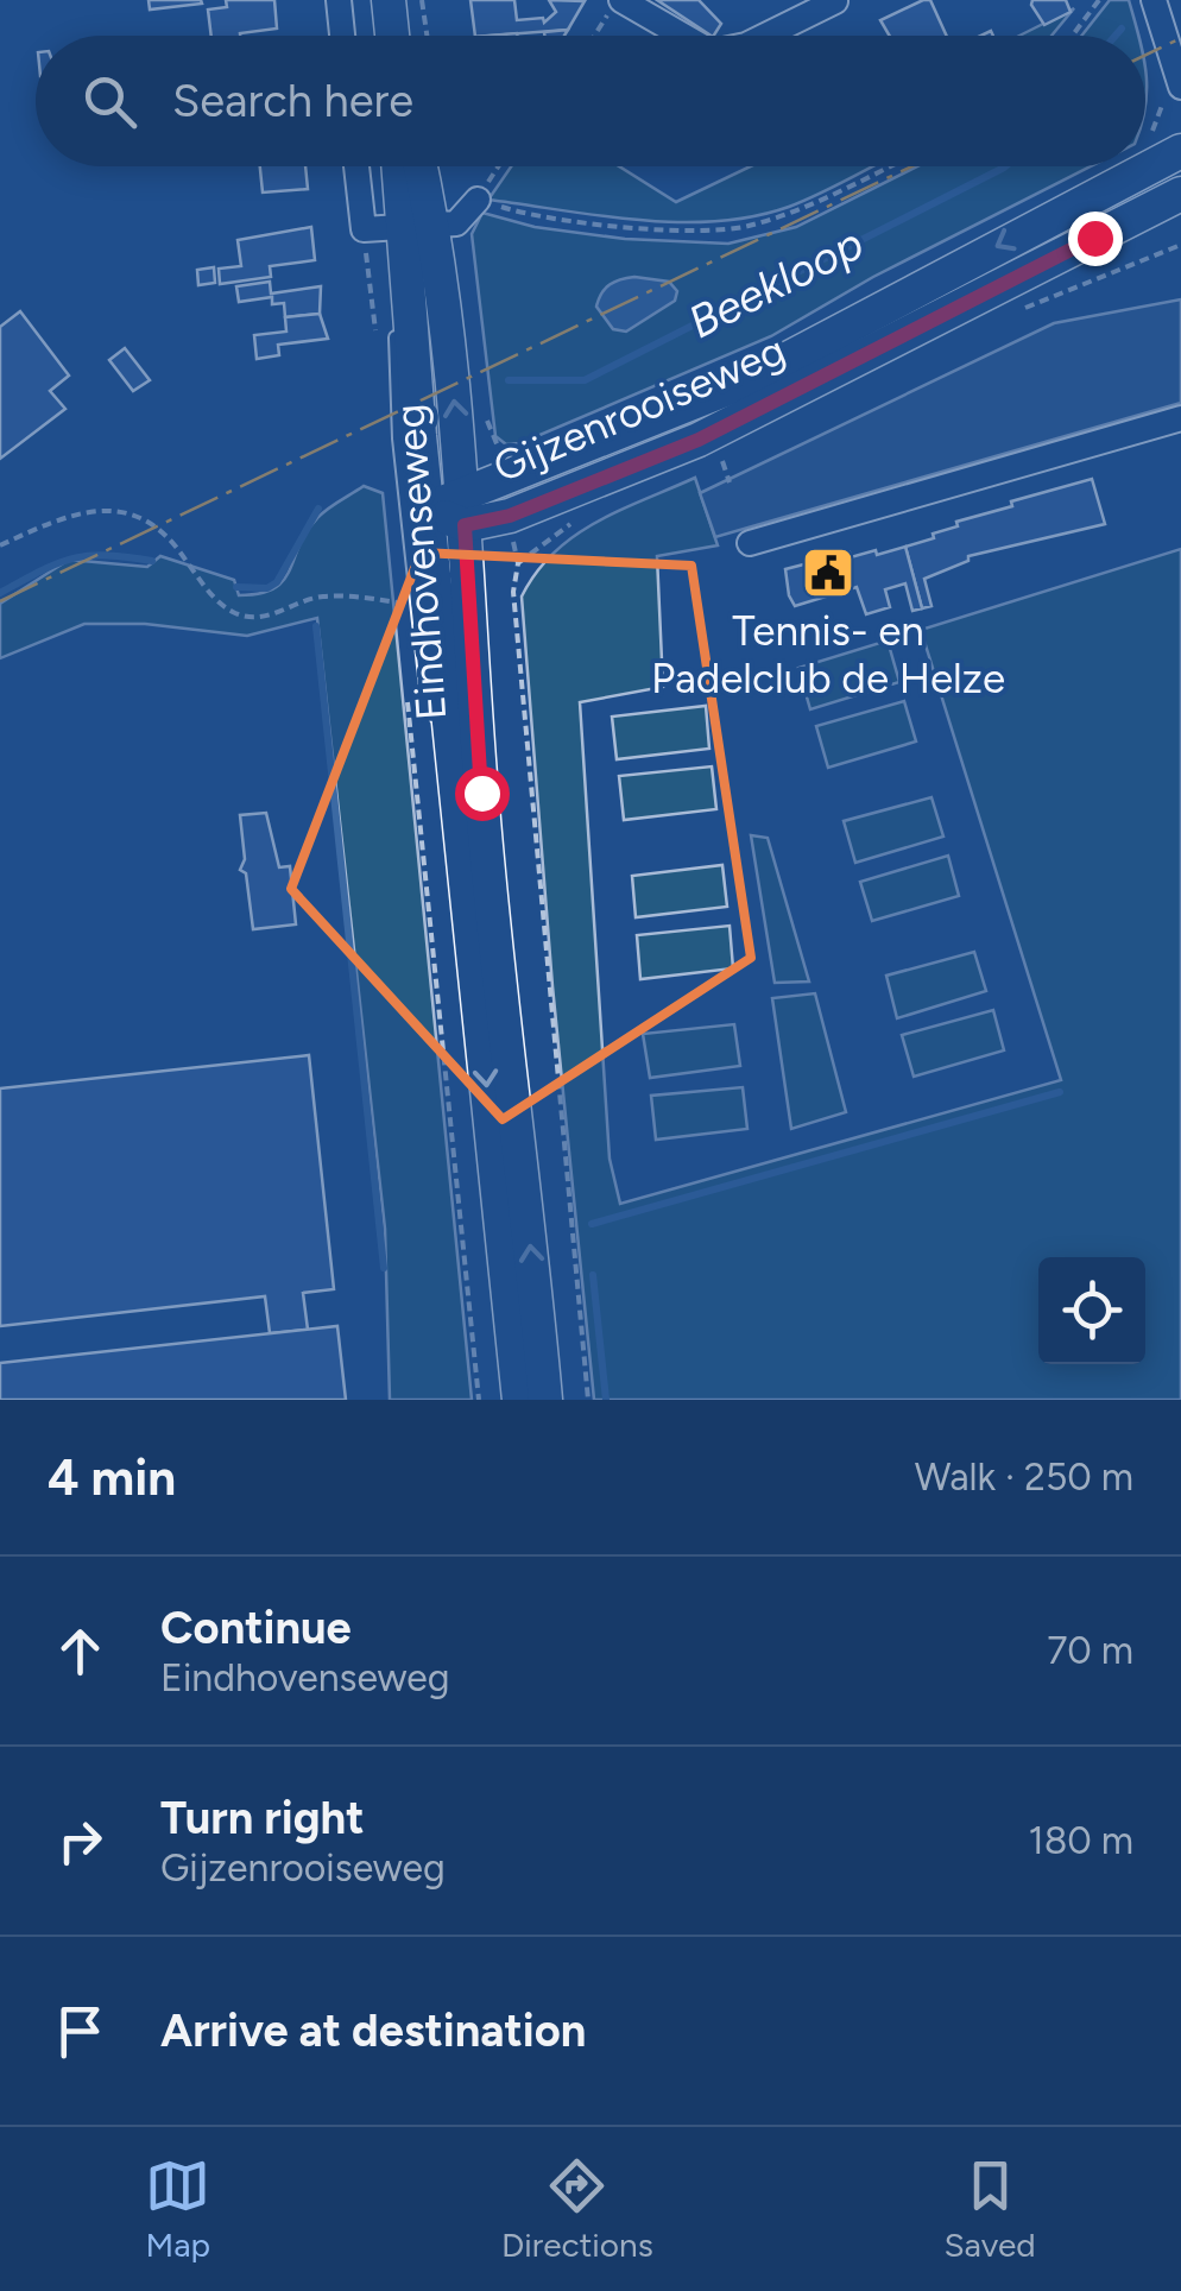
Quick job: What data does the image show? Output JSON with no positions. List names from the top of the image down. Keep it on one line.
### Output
{"streets":{"main road":["Gijzenrooiseweg","Eindhovenseweg"]},"crossings":[["Gijzenrooiseweg","Eindhovenseweg"]],"water":["Beekloop"],"places":{"public building":["Tennis- en Padelclub de Helze"]},"page":{"search":"Search here","heading":["4 min","Walk · 250 m"],"list":[["Continue","Eindhovenseweg","70 m"],["Turn right","Gijzenrooiseweg","180 m"],"Arrive at destination"],"nav":["Map","Directions","Saved"]}}
